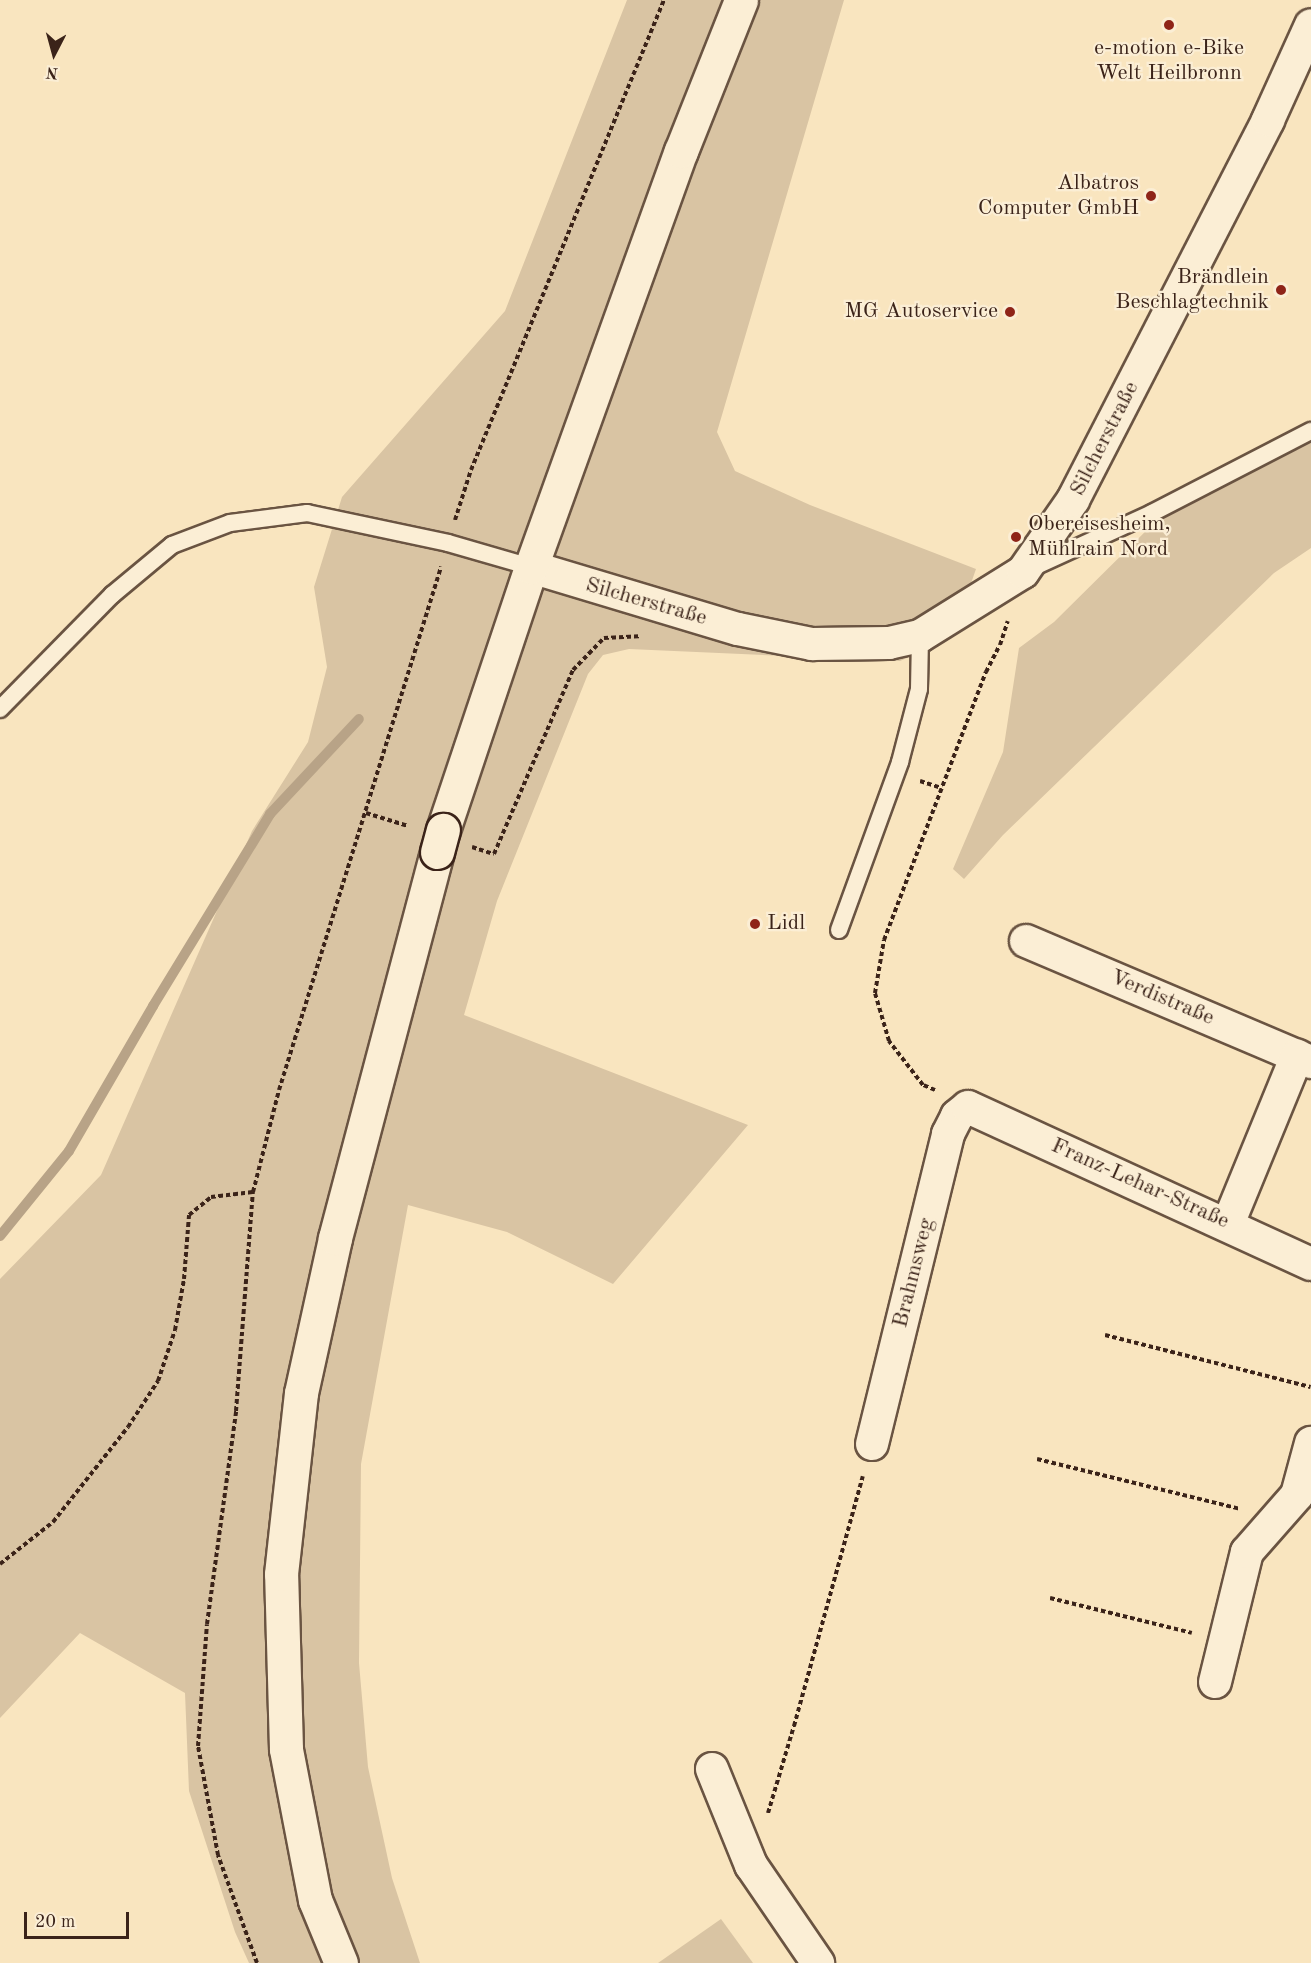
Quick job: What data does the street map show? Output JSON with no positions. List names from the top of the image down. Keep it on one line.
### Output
{"streets":{"street":["Silcherstraße","Verdistraße","Franz-Lehar-Straße","Brahmsweg"]},"crossings":[["Verdistraße","Franz-Lehar-Straße"],["Franz-Lehar-Straße","Brahmsweg"]],"places":["e-motion e-Bike Welt Heilbronn","Albatros Computer GmbH","Brändlein Beschlagtechnik","MG Autoservice","Obereisesheim, Mühlrain Nord","Lidl"],"scale_bar":"20 m","north":"bottom"}
